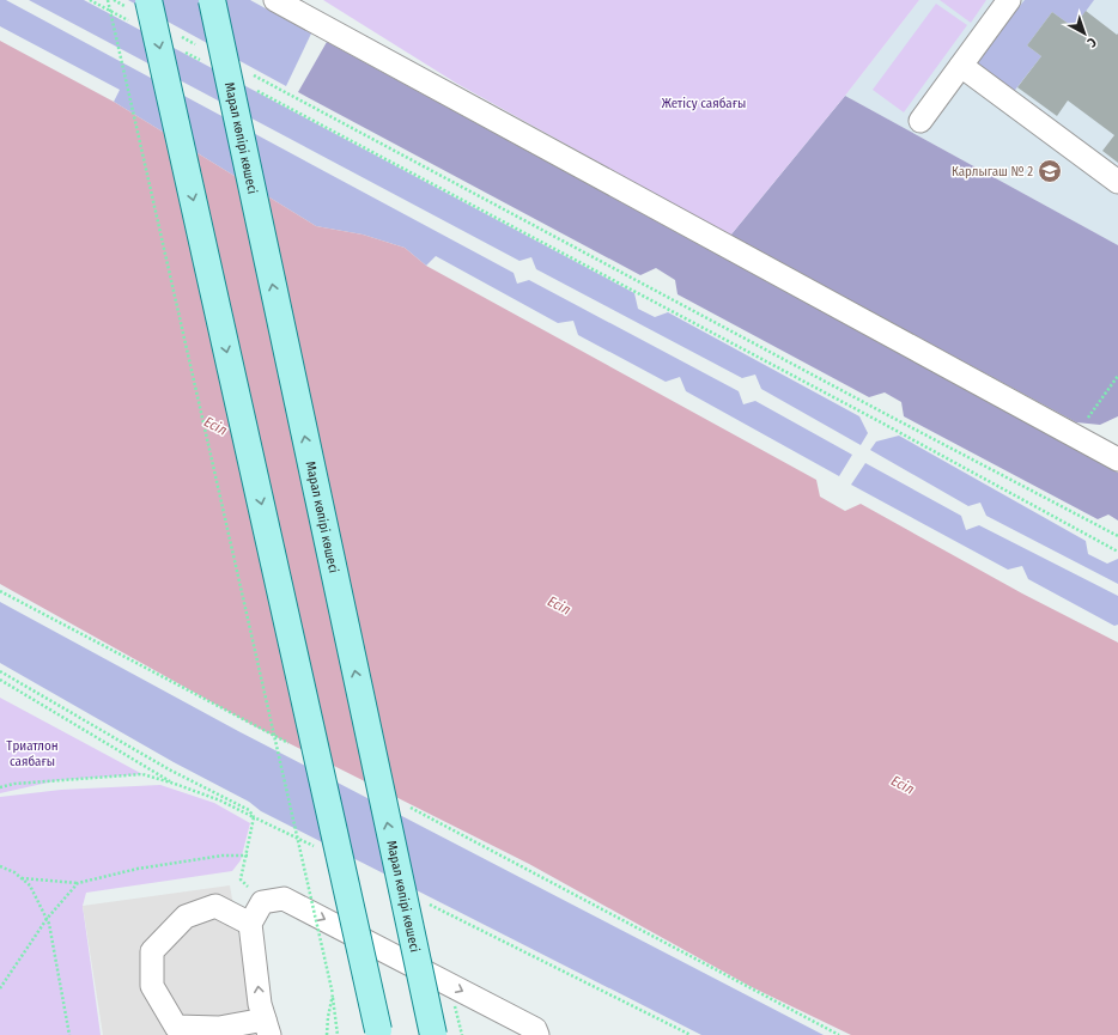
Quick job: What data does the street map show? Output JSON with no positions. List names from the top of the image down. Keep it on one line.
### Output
{"streets":{"main road":["Марал көпірі көшесі"]},"water":["Есіл"],"parks":["Жетісу саябағы","Триатлон саябағы"],"places":{"school or university":["Карлыгаш № 2"]},"north":"bottom right"}
